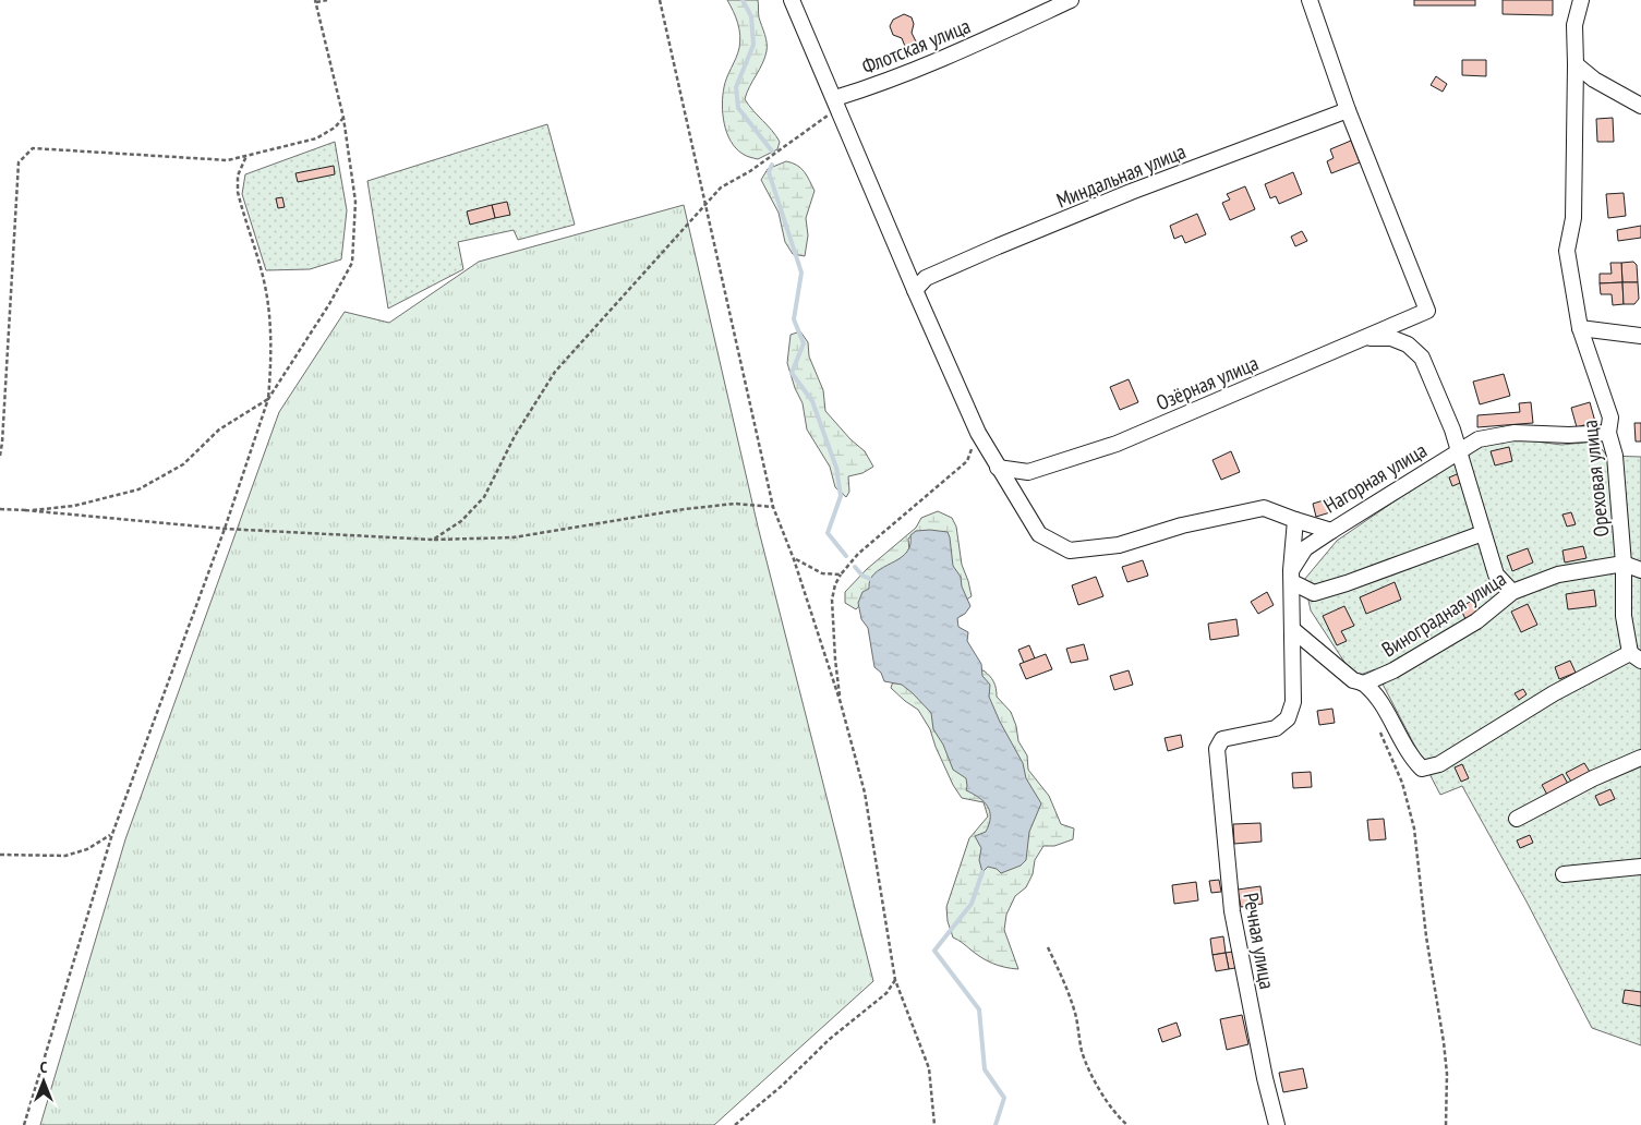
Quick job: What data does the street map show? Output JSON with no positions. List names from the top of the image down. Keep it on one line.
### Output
{"streets":{"street":["Флотская улица","Миндальная улица","Озёрная улица","Нагорная улица","Ореховая улица","Виноградная улица","Речная улица"]},"crossings":[["Миндальная улица","Озёрная улица"],["Озёрная улица","Нагорная улица"],["Нагорная улица","Ореховая улица"],["Ореховая улица","Виноградная улица"]],"north":"top"}
